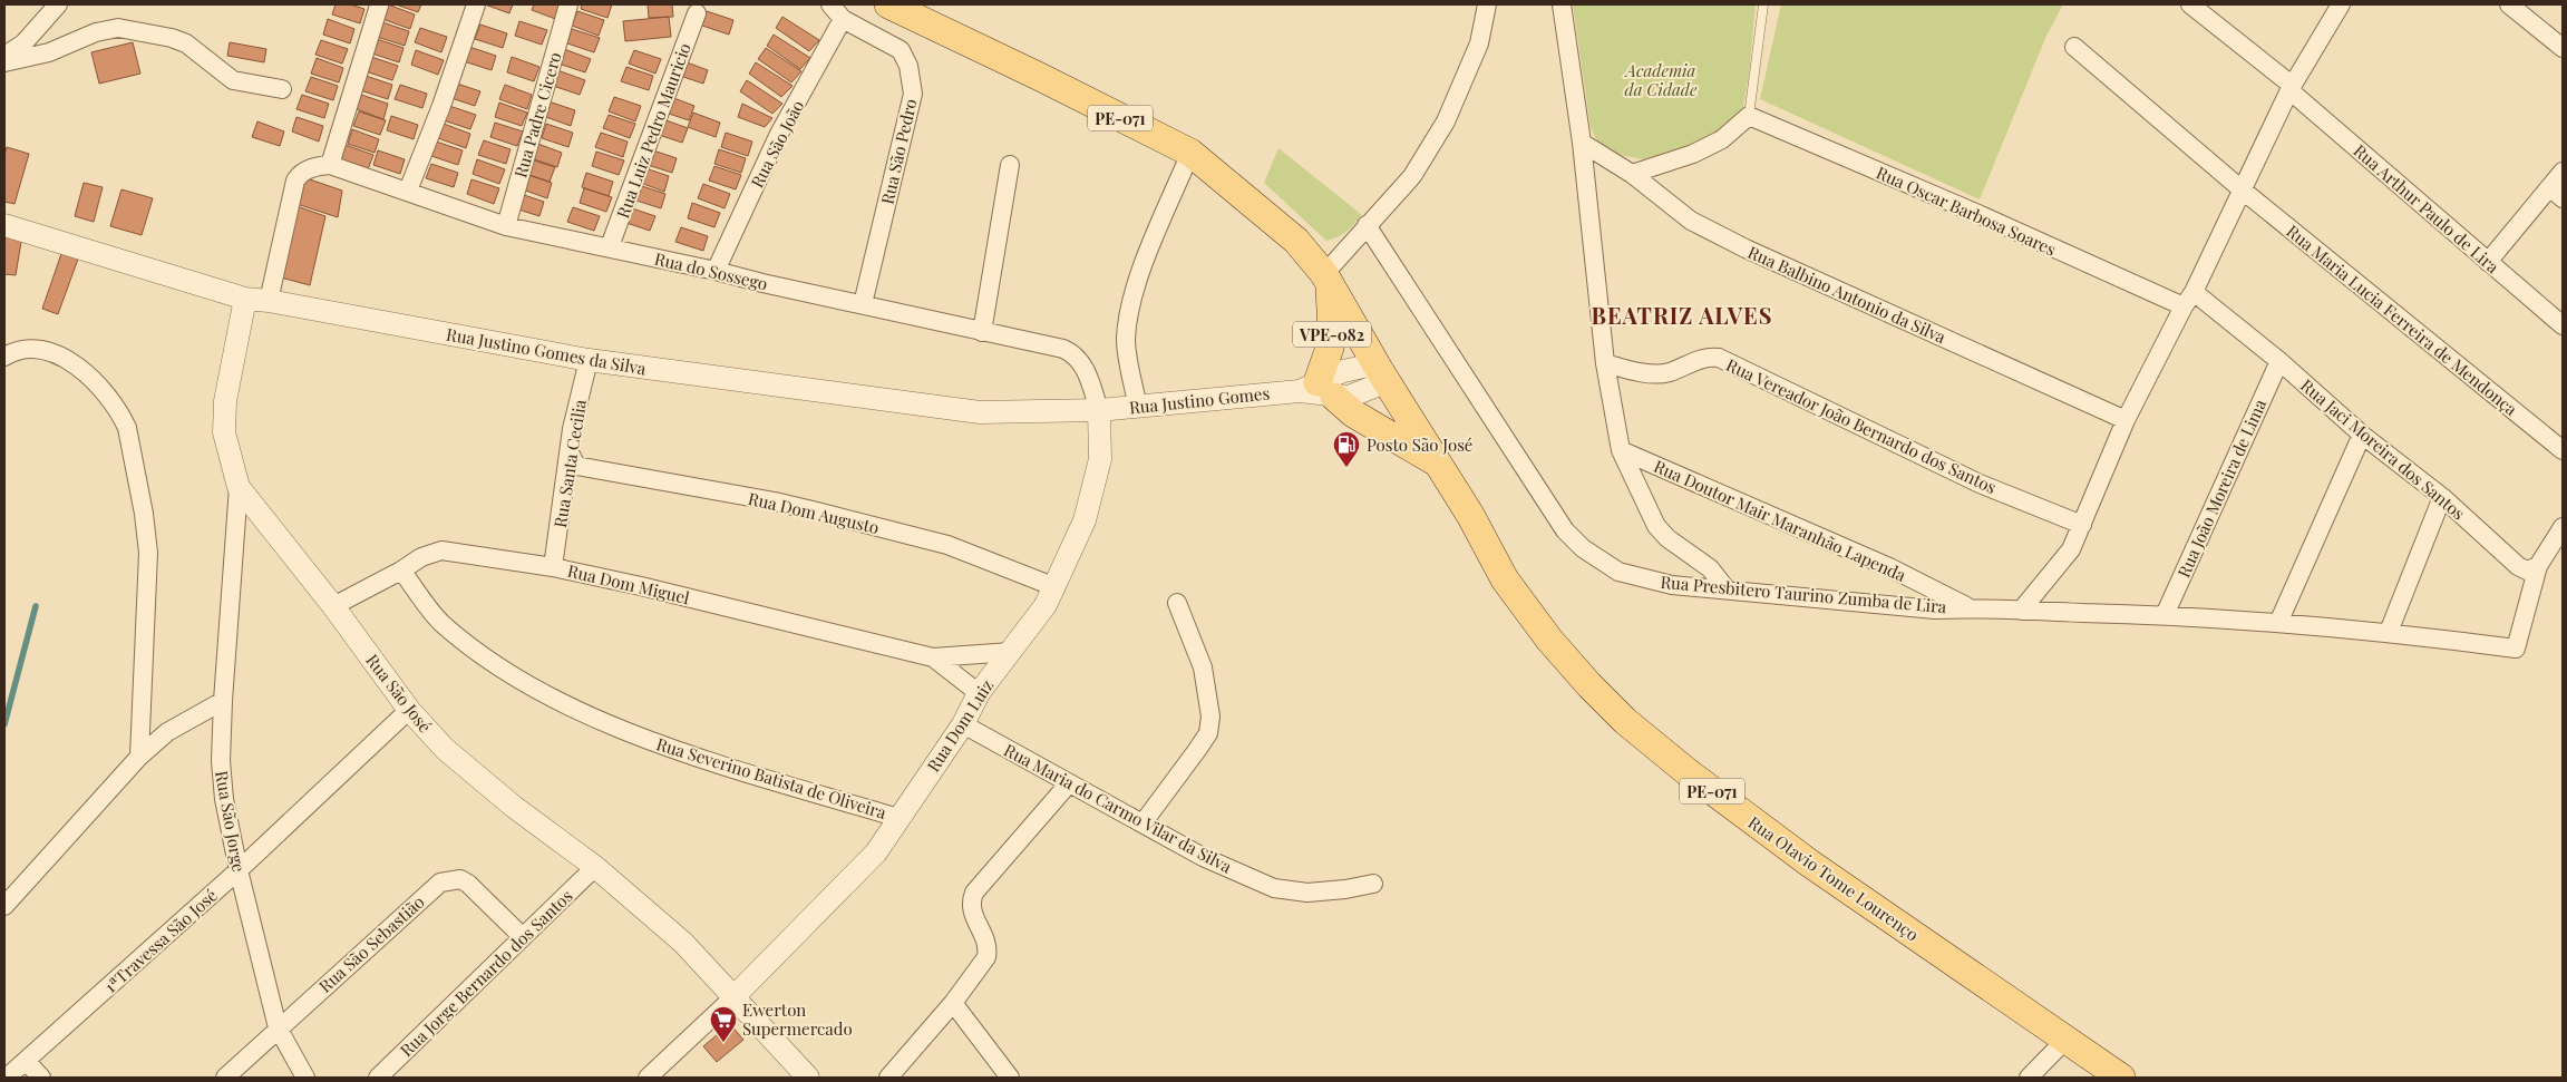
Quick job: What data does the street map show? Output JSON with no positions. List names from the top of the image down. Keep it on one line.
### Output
{"streets":{"main road":["PE-071","VPE-082","Rua Otavio Tome Lourenço"],"street":["Rua Padre Cicero","Rua Luiz Pedro Mauricio","Rua São João","Rua São Pedro","Rua Arthur Paulo de Lira","Rua Oscar Barbosa Soares","Rua do Sossego","Rua Balbino Antonio da Silva","Rua Maria Lucia Ferreira de Mendonça","Rua Justino Gomes da Silva","Rua Justino Gomes","Rua Vereador João Bernardo dos Santos","Rua Jaci Moreira dos Santos","Rua Santa Cecilia","Rua João Moreira de Lima","Rua Dom Augusto","Rua Doutor Mair Maranhão Lapenda","Rua Dom Miguel","Rua Presbitero Taurino Zumba de Lira","Rua São José","Rua Dom Luiz","Rua Severino Batista de Oliveira","Rua Maria do Carmo Vilar da Silva","Rua São Jorge","1ªTravessa São José","Rua São Sebastião","Rua Jorge Bernardo dos Santos"]},"crossings":[["Rua Padre Cicero","Rua do Sossego"],["PE-071","Rua Otavio Tome Lourenço"],["Rua Luiz Pedro Mauricio","Rua do Sossego"],["Rua São João","Rua São Pedro"],["Rua São João","Rua do Sossego"],["Rua São Pedro","Rua do Sossego"],["Rua Oscar Barbosa Soares","Rua Jaci Moreira dos Santos"],["Rua do Sossego","Rua Justino Gomes da Silva"],["Rua do Sossego","Rua Justino Gomes"],["Rua do Sossego","Rua Dom Luiz"],["Rua Balbino Antonio da Silva","Rua Doutor Mair Maranhão Lapenda"],["VPE-082","Rua Justino Gomes"],["VPE-082","Rua Otavio Tome Lourenço"],["Rua Justino Gomes da Silva","Rua Justino Gomes"],["Rua Justino Gomes da Silva","Rua Santa Cecilia"],["Rua Justino Gomes da Silva","Rua São José"],["Rua Justino Gomes da Silva","Rua Dom Luiz"],["Rua Justino Gomes","Rua Dom Luiz"],["Rua Justino Gomes","Rua Otavio Tome Lourenço"],["Rua Vereador João Bernardo dos Santos","Rua Doutor Mair Maranhão Lapenda"],["Rua Jaci Moreira dos Santos","Rua João Moreira de Lima"],["Rua Jaci Moreira dos Santos","Rua Presbitero Taurino Zumba de Lira"],["Rua Santa Cecilia","Rua Dom Augusto"],["Rua Santa Cecilia","Rua Dom Miguel"],["Rua João Moreira de Lima","Rua Presbitero Taurino Zumba de Lira"],["Rua Dom Augusto","Rua Dom Luiz"],["Rua Doutor Mair Maranhão Lapenda","Rua Presbitero Taurino Zumba de Lira"],["Rua Dom Miguel","Rua São José"],["Rua Dom Miguel","Rua Dom Luiz"],["Rua Dom Miguel","Rua Severino Batista de Oliveira"],["Rua São José","Rua Dom Luiz"],["Rua São José","Rua São Jorge"],["Rua São José","1ªTravessa São José"],["Rua São José","Rua Jorge Bernardo dos Santos"],["Rua Dom Luiz","Rua Severino Batista de Oliveira"],["Rua Dom Luiz","Rua Maria do Carmo Vilar da Silva"],["Rua São Jorge","1ªTravessa São José"],["Rua São Jorge","Rua São Sebastião"],["Rua São Sebastião","Rua Jorge Bernardo dos Santos"]],"districts":["BEATRIZ ALVES"],"parks":["Academia da Cidade"],"places":{"fuel station":["Posto São José"],"supermarket":["Ewerton Supermercado"]}}
